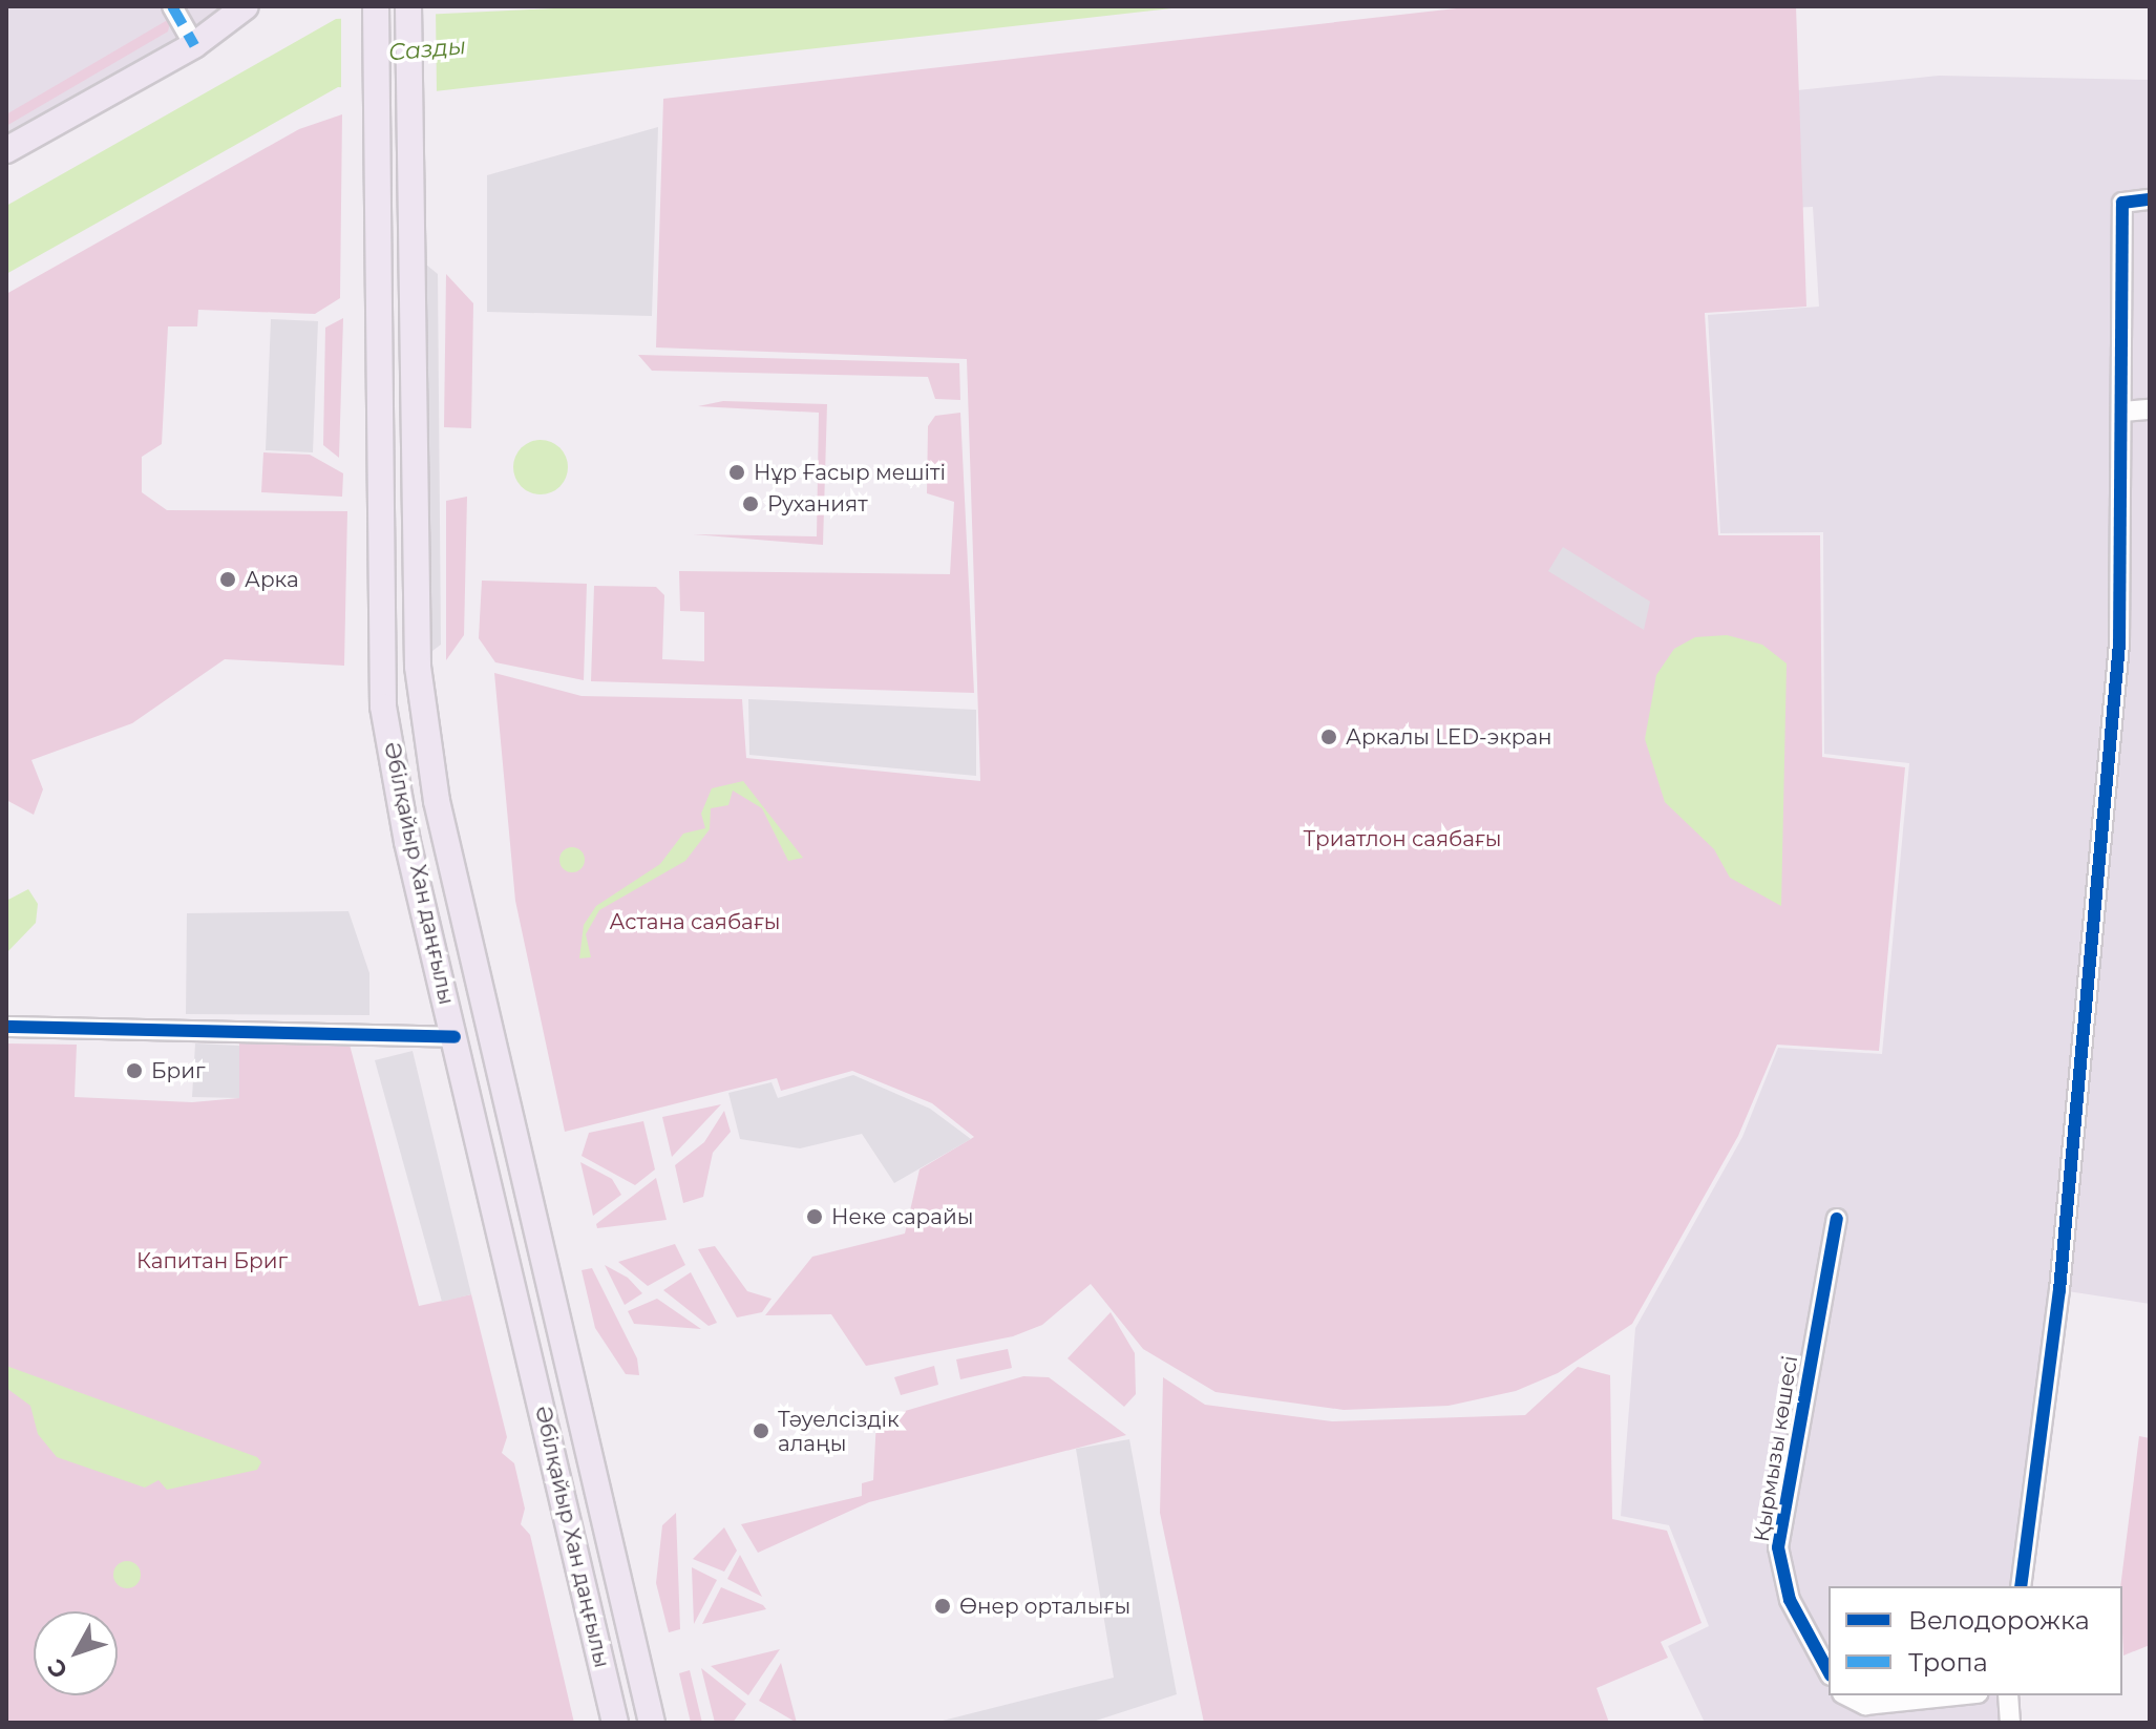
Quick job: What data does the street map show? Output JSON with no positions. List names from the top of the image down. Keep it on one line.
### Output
{"streets":{"main road":["Әбілқайыр Хан даңғылы"],"street":["Қырмызы көшесі"]},"water":["Сазды"],"parks":["Триатлон саябағы","Астана саябағы","Капитан Бриг"],"places":["Нұр Ғасыр мешіті","Руханият","Арка","Аркалы LED-экран","Бриг","Неке сарайы","Тәуелсіздік алаңы","Өнер орталығы"],"legend":["Велодорожка","Тропа"],"north":"bottom left"}
